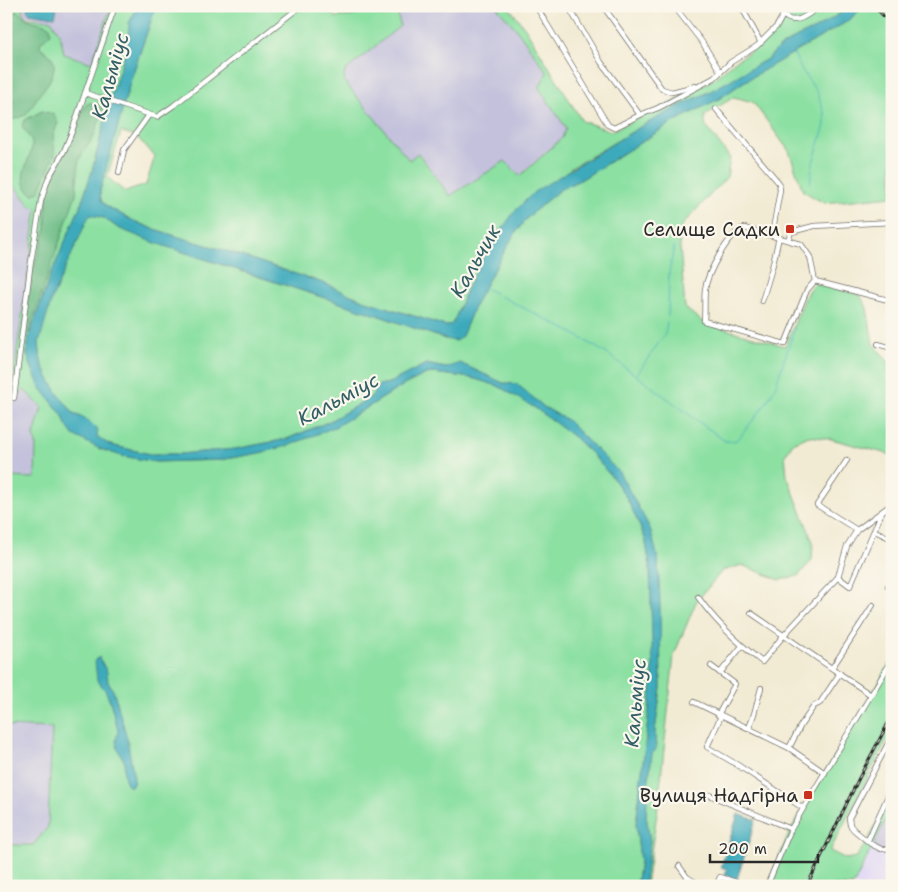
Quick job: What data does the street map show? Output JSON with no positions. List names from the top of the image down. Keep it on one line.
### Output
{"water":["Кальміус","Кальчик"],"places":{"transit":["Селище Садки","Вулиця Надгірна"]},"scale_bar":"200 m"}
